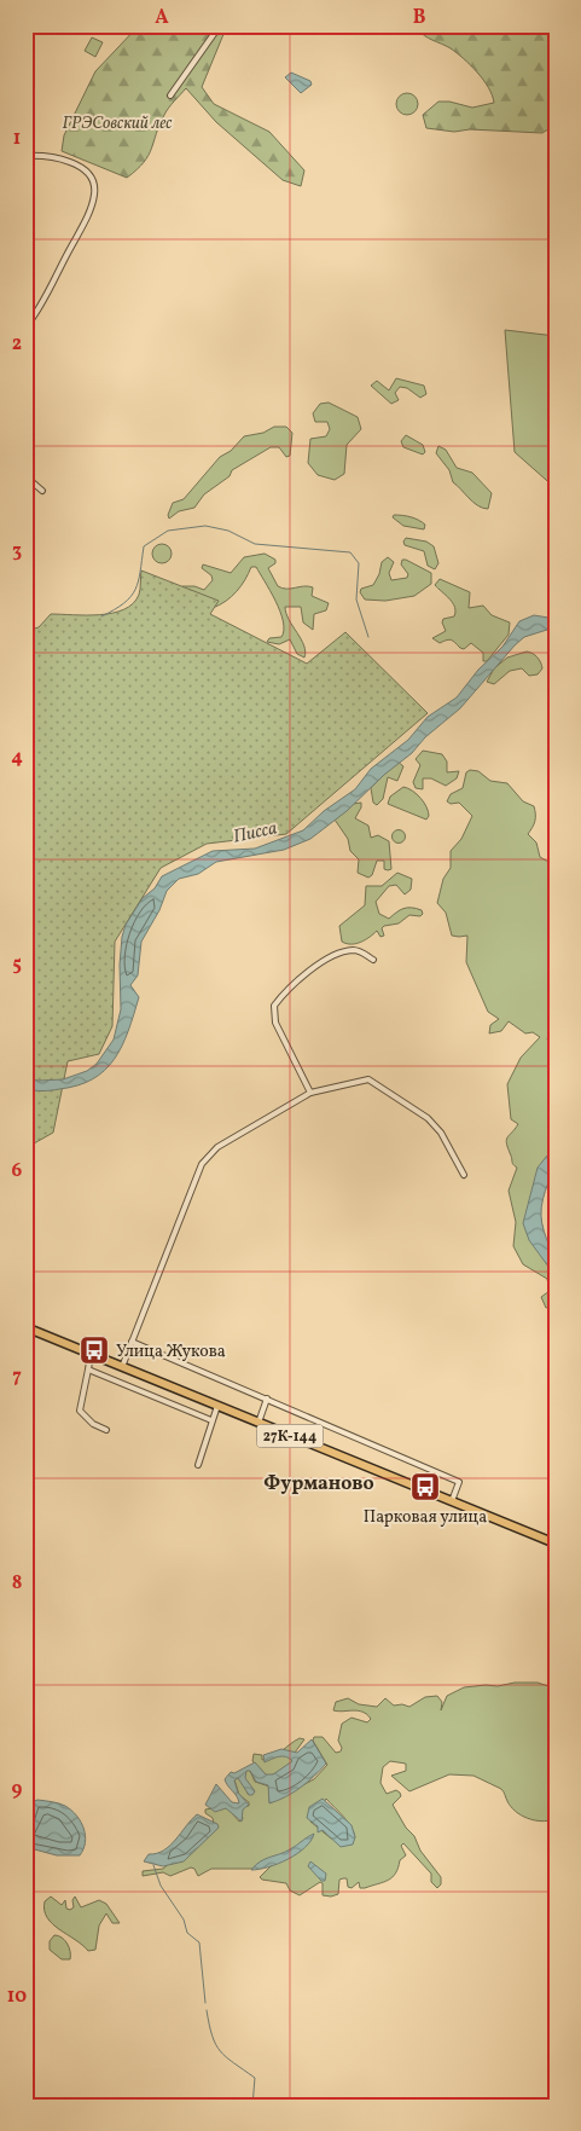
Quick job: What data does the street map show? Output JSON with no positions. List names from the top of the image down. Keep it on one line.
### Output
{"streets":{"main road":["27К-144"]},"districts":["Фурманово"],"water":["Писса"],"parks":["ГРЭСовский лес"],"places":{"bus stop":["Улица Жукова","Парковая улица"]},"grid":{"columns":["A","B"],"rows":["1","2","3","4","5","6","7","8","9","10"]}}
